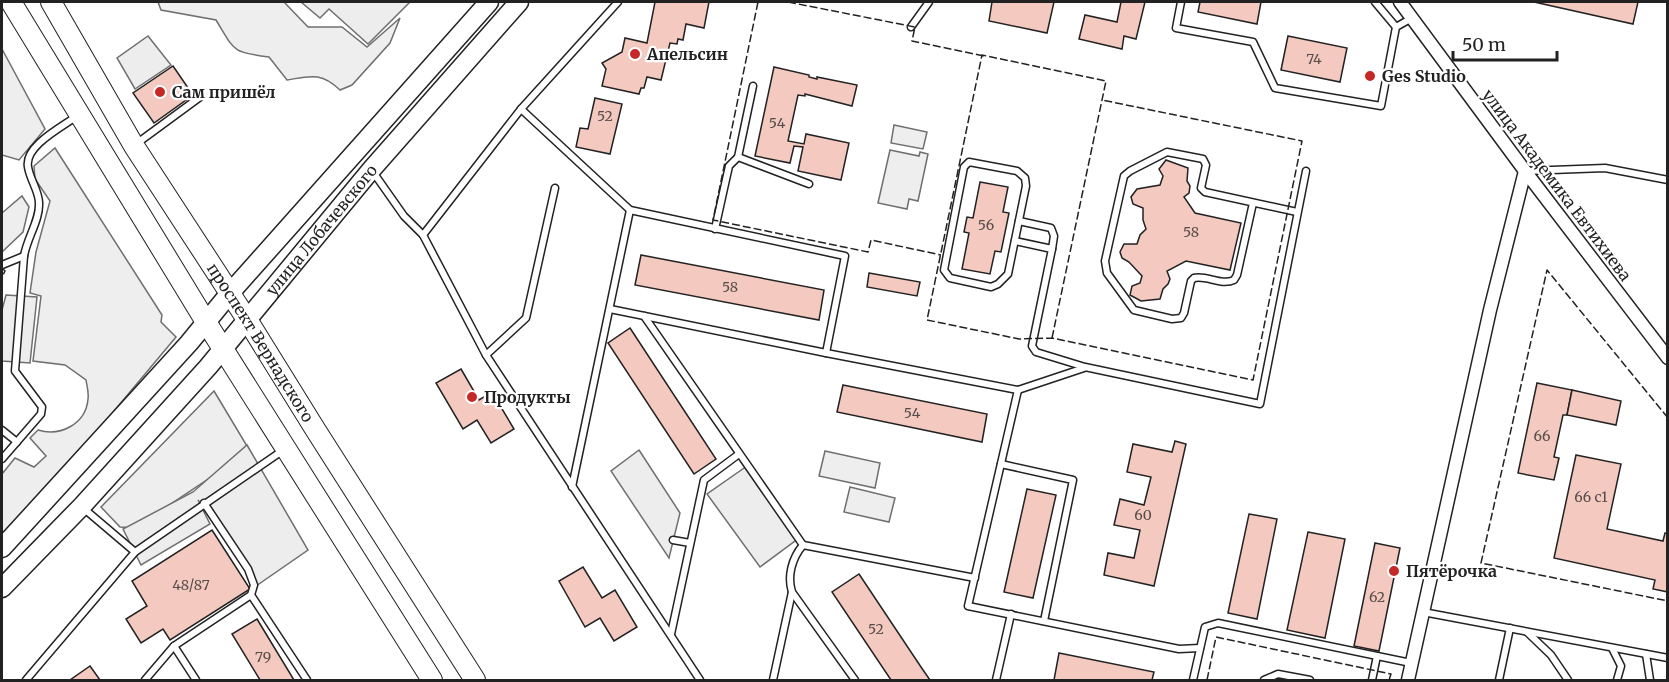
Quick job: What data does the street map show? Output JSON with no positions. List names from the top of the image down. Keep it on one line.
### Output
{"streets":{"main road":["улица Лобачевского","проспект Вернадского"],"street":["улица Академика Евтихиева"]},"crossings":[["улица Лобачевского","проспект Вернадского"]],"places":["Апельсин","Ges Studio","Сам пришёл","Продукты","Пятёрочка"],"house_numbers":["74","52","54","56","58","58","54","66","66 с1","60","48/87","62","52","79"],"scale_bar":"50 m"}
